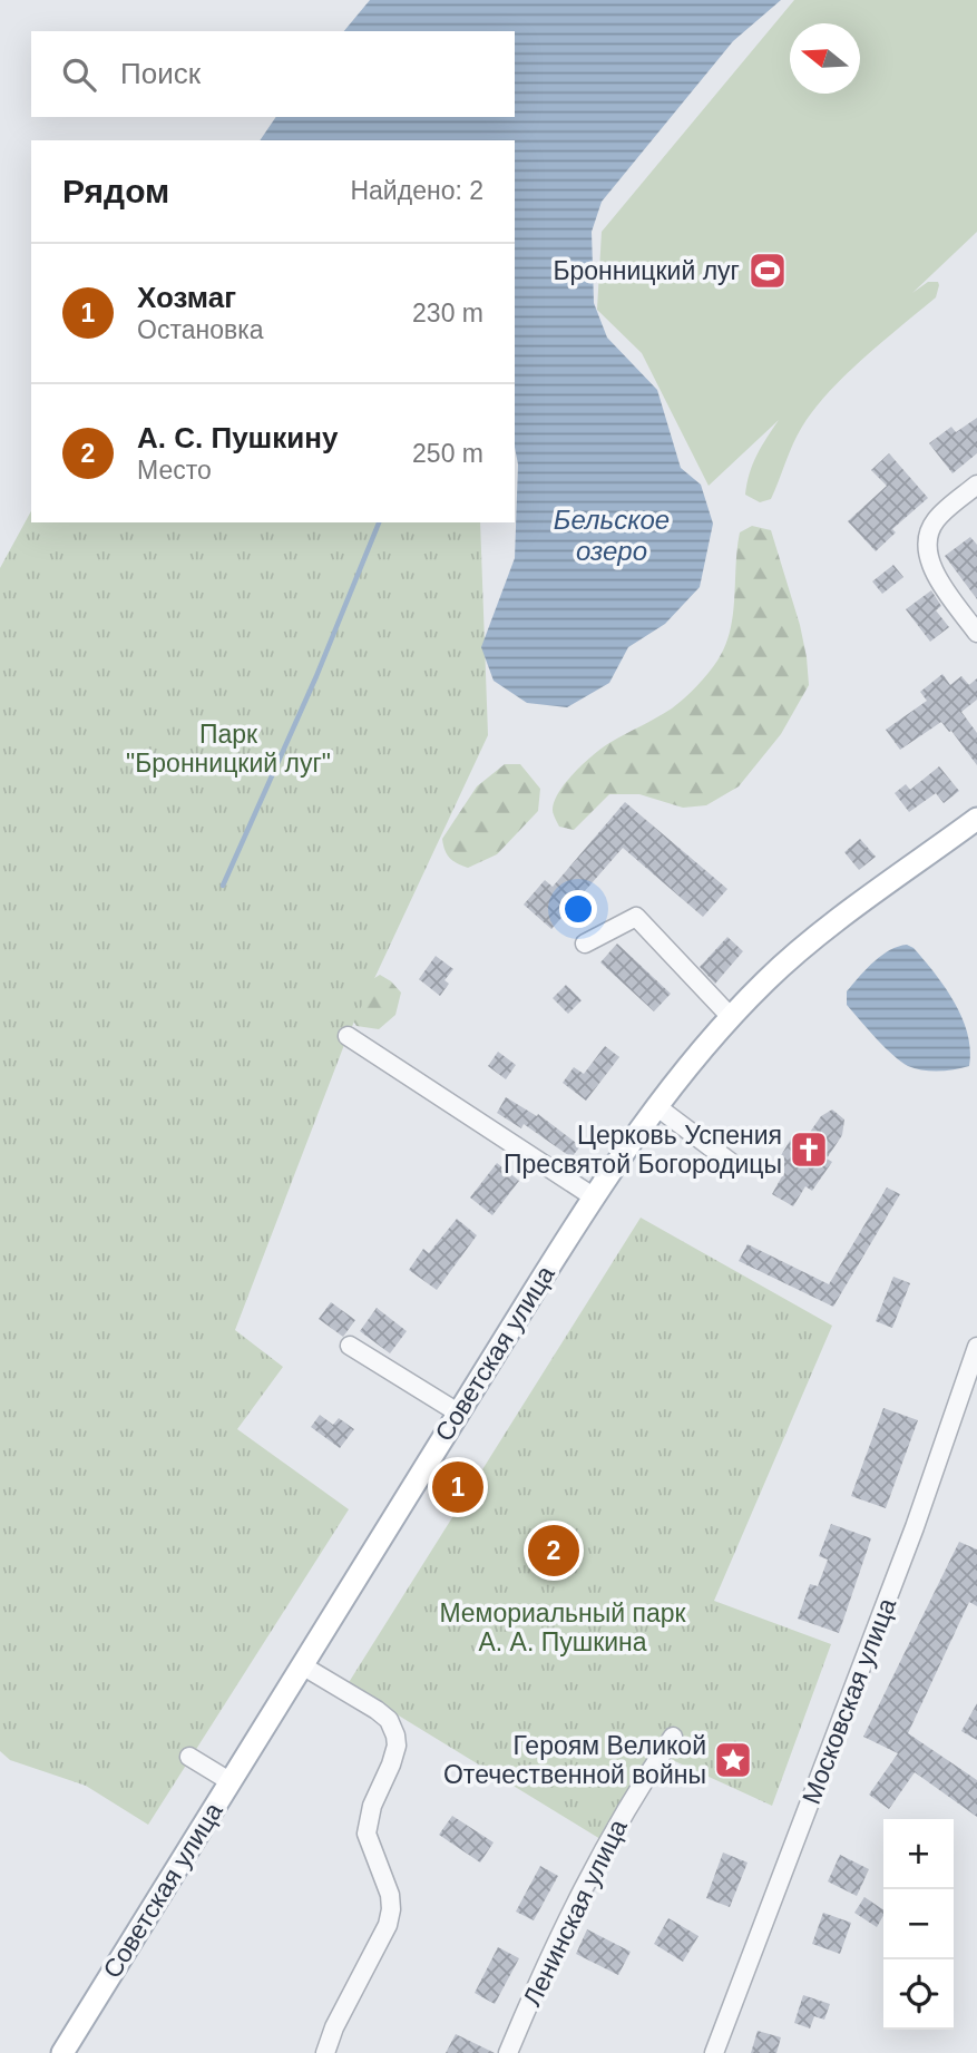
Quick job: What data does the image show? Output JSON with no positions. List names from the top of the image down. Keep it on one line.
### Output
{"streets":{"main road":["Советская улица"],"street":["Московская улица","Ленинская улица"]},"water":["Бельское озеро"],"parks":["Парк \"Бронницкий луг\"","Мемориальный парк А. А. Пушкина"],"places":{"sports":["Бронницкий луг"],"church":["Церковь Успения Пресвятой Богородицы"],"place":["Героям Великой Отечественной войны"]},"north":"left","page":{"search":"Поиск","heading":["Рядом","Найдено: 2"],"list":[{"mark":"1","name":"Хозмаг","note":"Остановка","value":"230 m"},{"mark":"2","name":"А. С. Пушкину","note":"Место","value":"250 m"}],"pins":["1","2"],"map_buttons":["+","−"]}}
